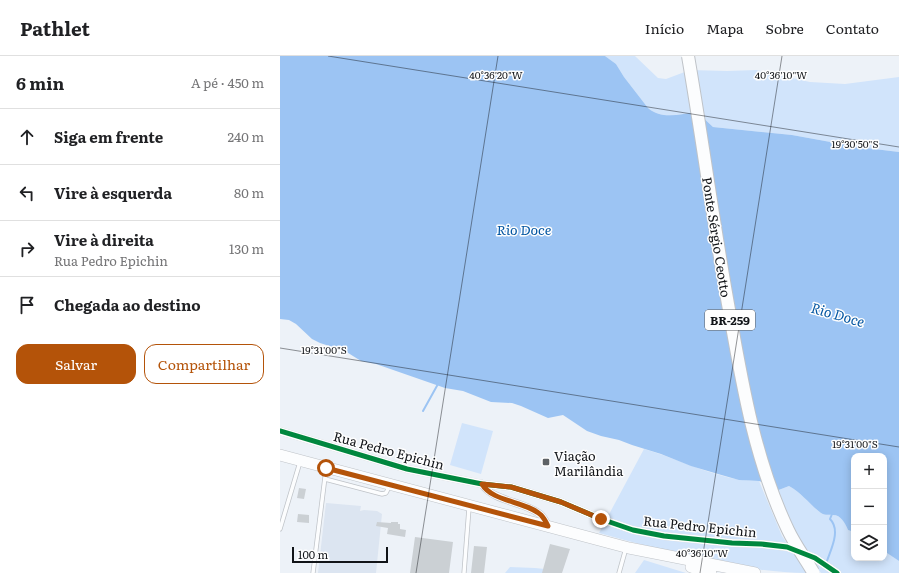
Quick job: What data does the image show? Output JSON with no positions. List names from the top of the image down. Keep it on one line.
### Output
{"streets":{"highway":["Ponte Sérgio Ceotto","BR-259"],"street":["Rua Pedro Epichin"]},"water":["Rio Doce"],"places":{"transit":["Viação Marilândia"]},"scale_bar":"100 m","page":{"header":"Pathlet","nav":["Início","Mapa","Sobre","Contato"],"heading":["6 min","A pé · 450 m"],"list":[["Siga em frente","240 m"],["Vire à esquerda","80 m"],["Vire à direita","Rua Pedro Epichin","130 m"],"Chegada ao destino"],"buttons":["Salvar","Compartilhar"],"map_buttons":["+","−"],"scale":"100 m"},"coordinates":["40°36'20\"W","40°36'10\"W","19°30'50\"S","19°31'00\"S"]}
